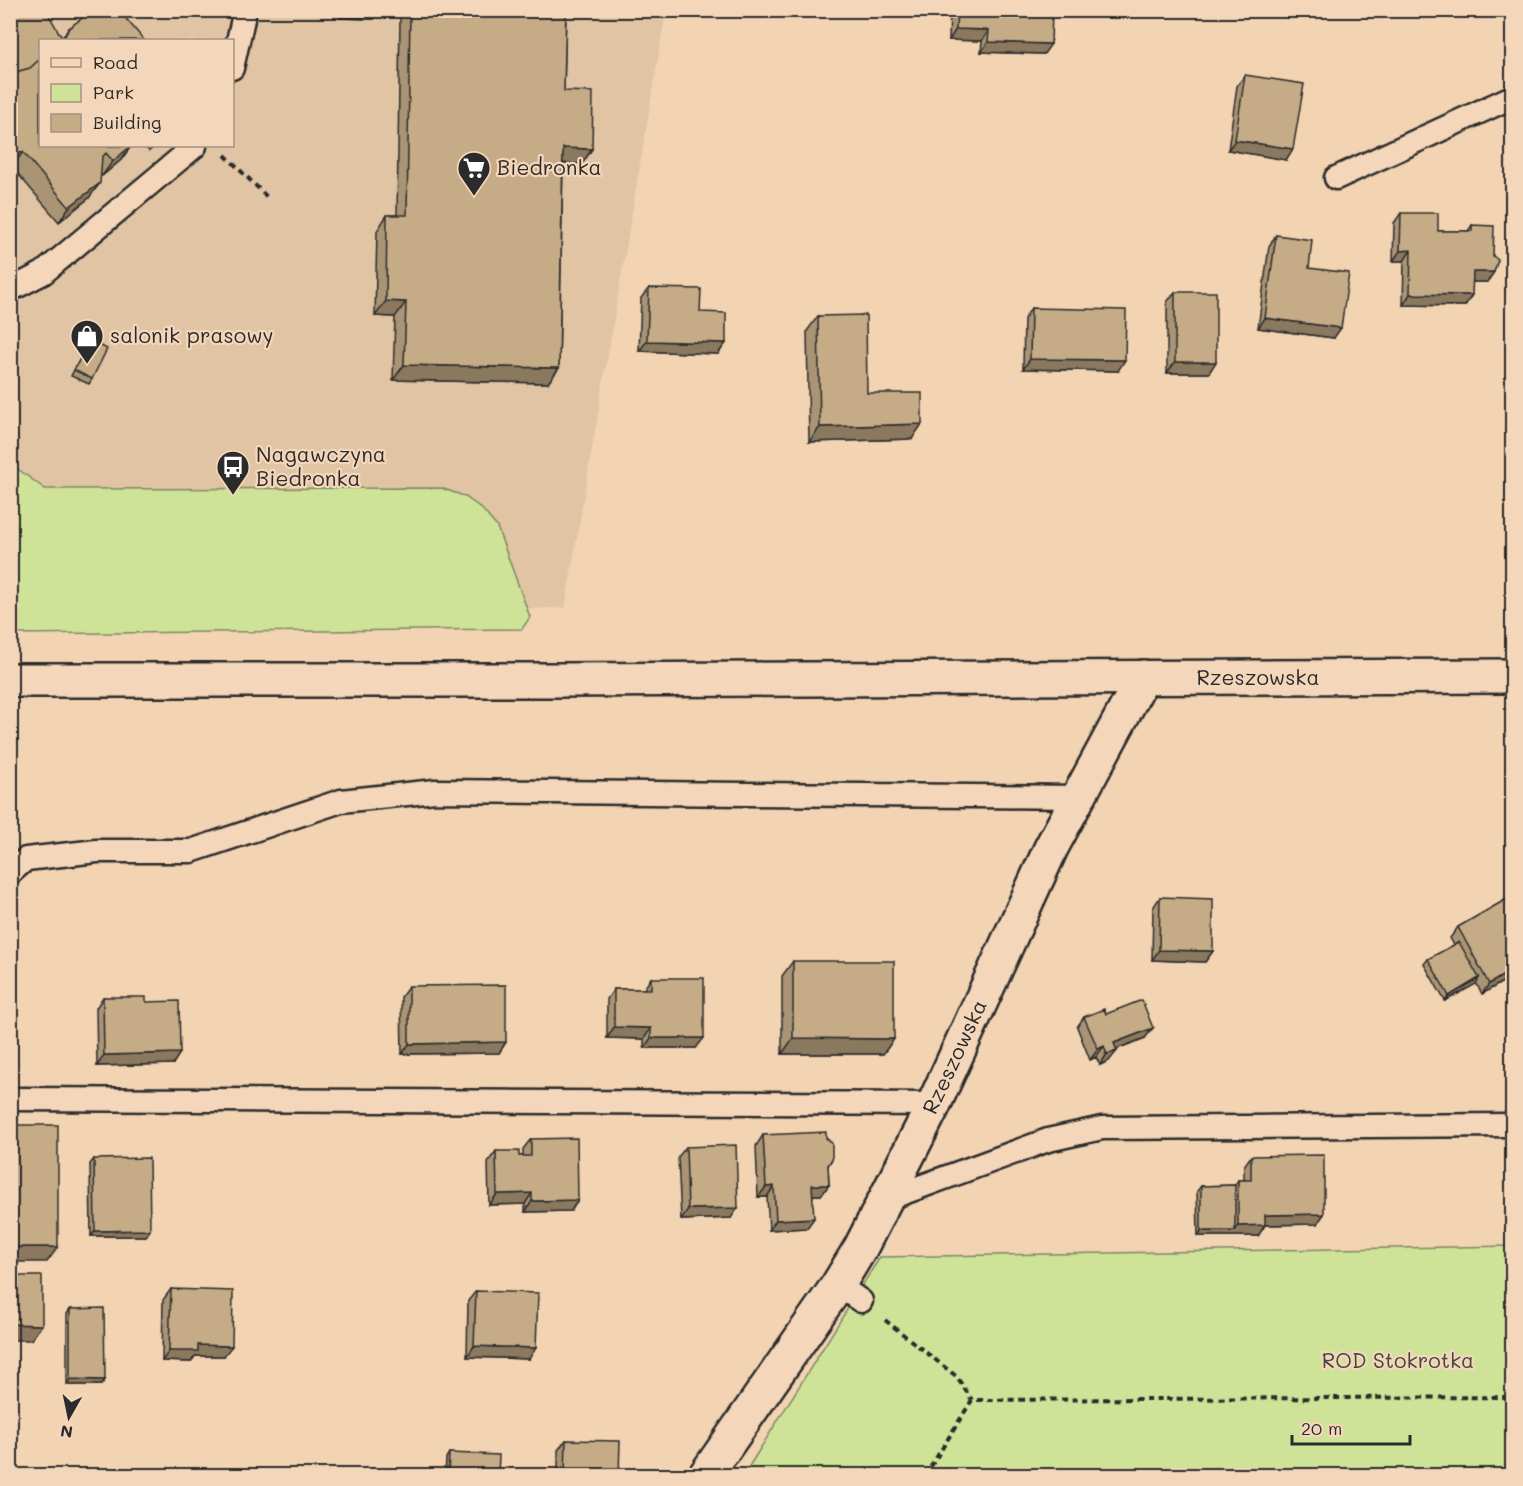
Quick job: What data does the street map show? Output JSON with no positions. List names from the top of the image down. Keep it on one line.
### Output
{"streets":{"street":["Rzeszowska"]},"parks":["ROD Stokrotka"],"places":{"supermarket":["Biedronka"],"shop":["salonik prasowy"],"bus stop":["Nagawczyna Biedronka"]},"legend":["Road","Park","Building"],"scale_bar":"20 m","north":"bottom"}
